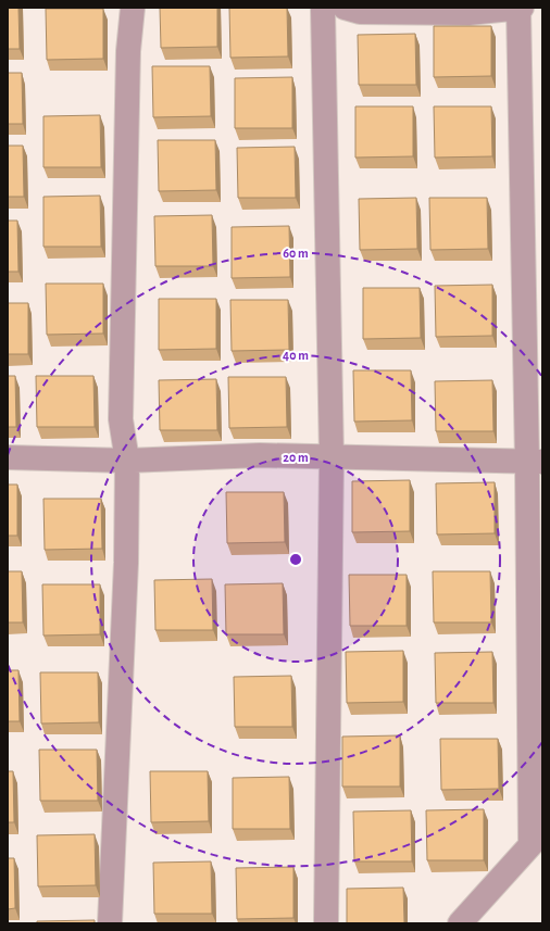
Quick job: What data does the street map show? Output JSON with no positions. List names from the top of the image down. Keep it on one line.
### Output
{"rings":["60 m","40 m","20 m"]}
